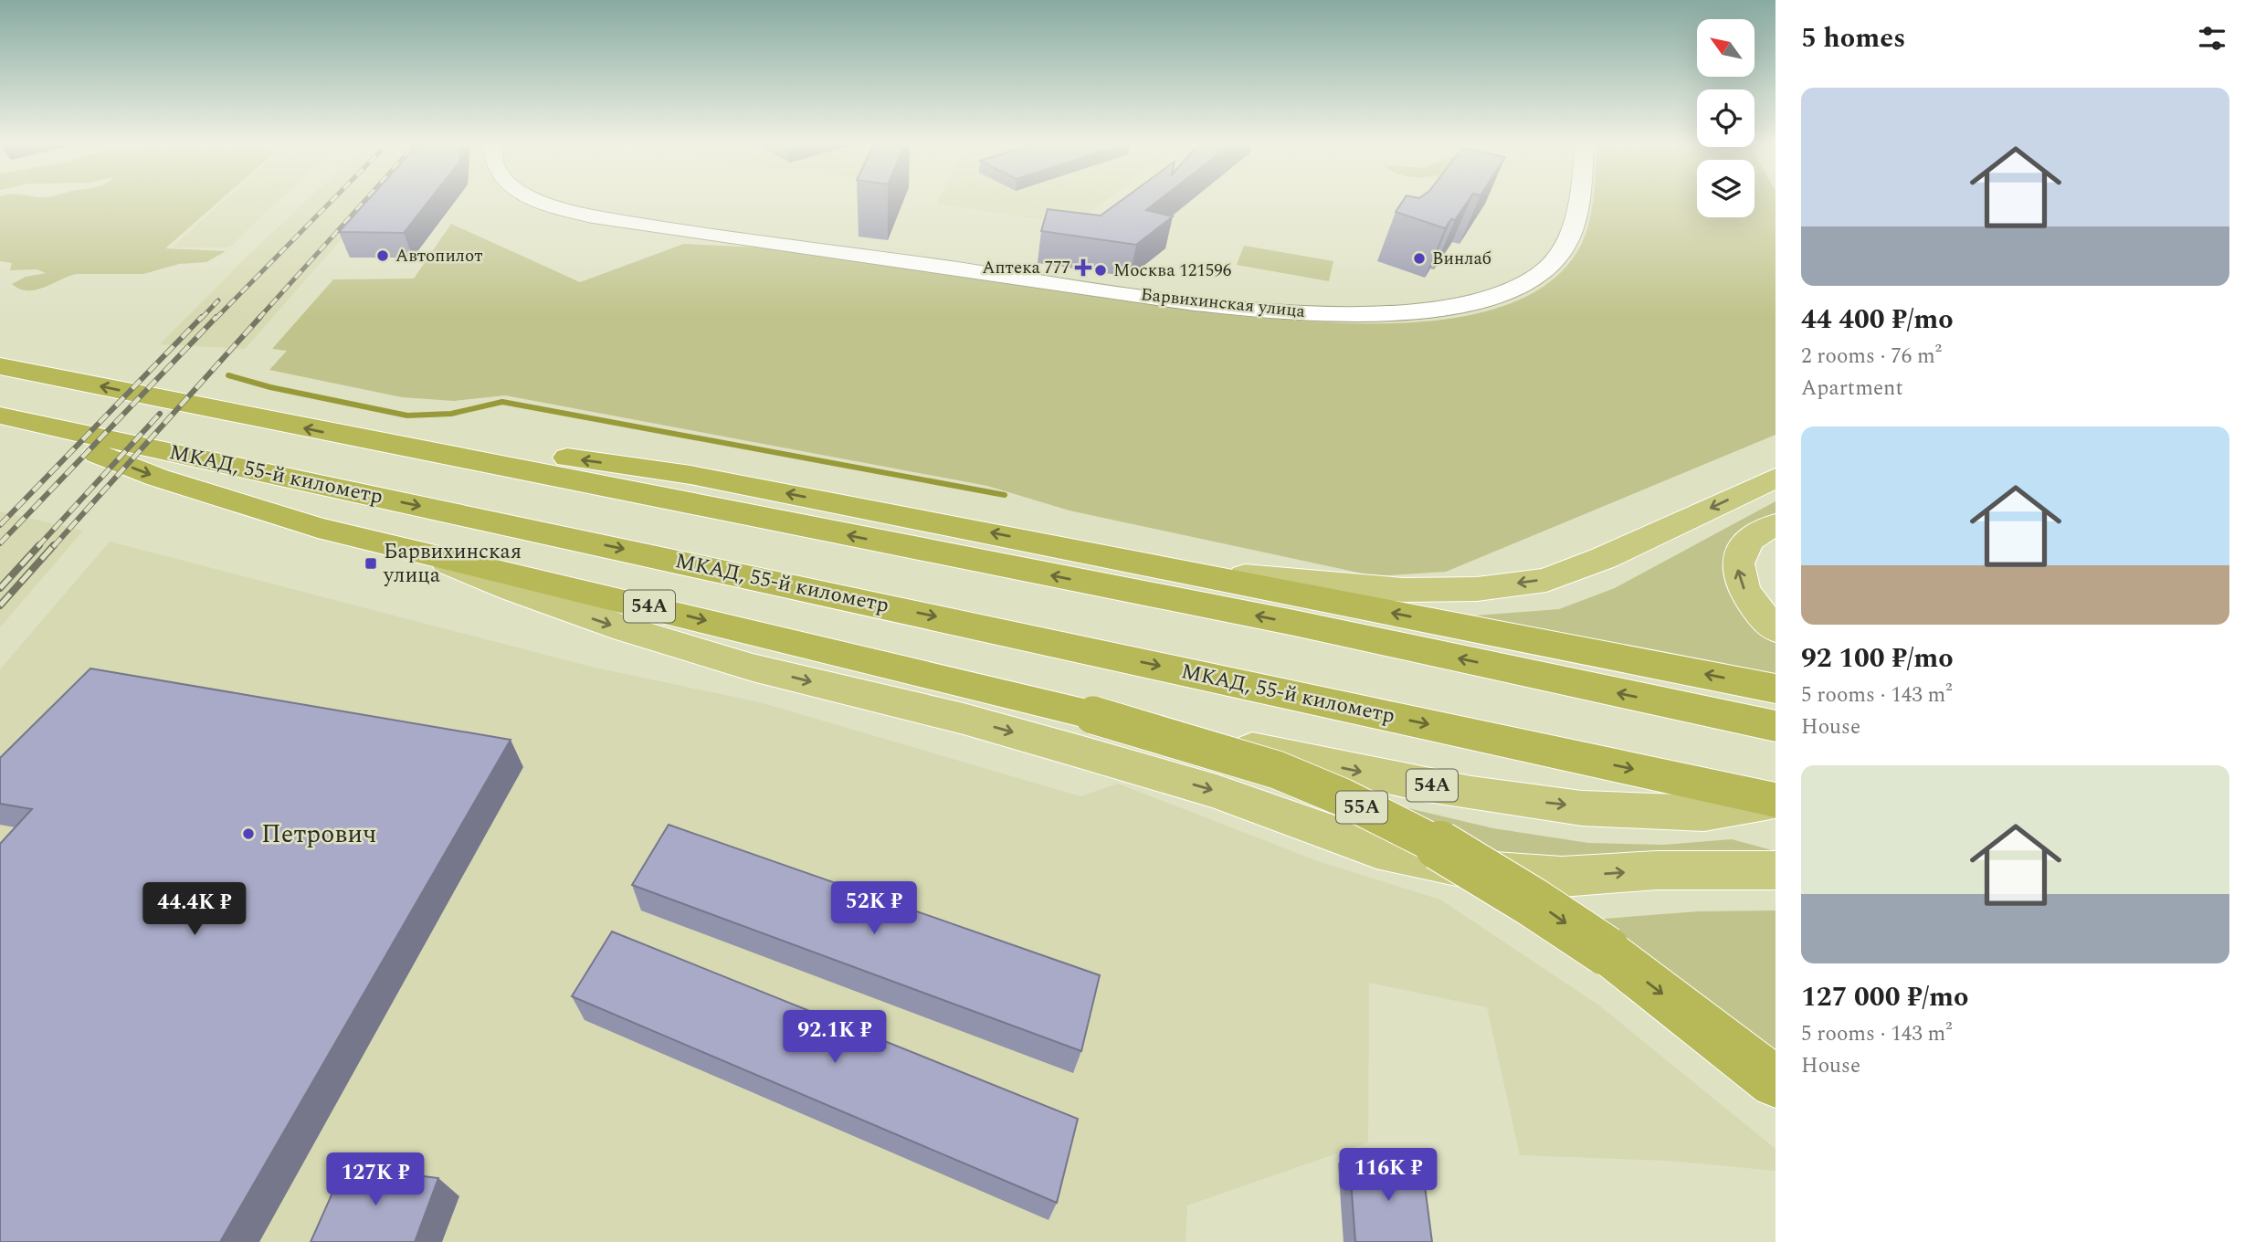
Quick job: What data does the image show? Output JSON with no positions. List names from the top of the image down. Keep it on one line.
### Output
{"streets":{"highway":["МКАД, 55-й километр","54А","55А"],"street":["Барвихинская улица"]},"crossings":[["МКАД, 55-й километр","54А"],["54А","55А"]],"places":{"other":["Автопилот","Винлаб","Москва 121596","Петрович"],"health":["Аптека 777"],"transit":["Барвихинская улица"]},"north":"top left","page":{"heading":"5 homes","list":[{"name":"44 400 ₽/mo","note":"2 rooms · 76 m² · Apartment"},{"name":"92 100 ₽/mo","note":"5 rooms · 143 m² · House"},{"name":"127 000 ₽/mo","note":"5 rooms · 143 m² · House"}],"price":["52K ₽","44.4K ₽","92.1K ₽","116K ₽","127K ₽"]}}
